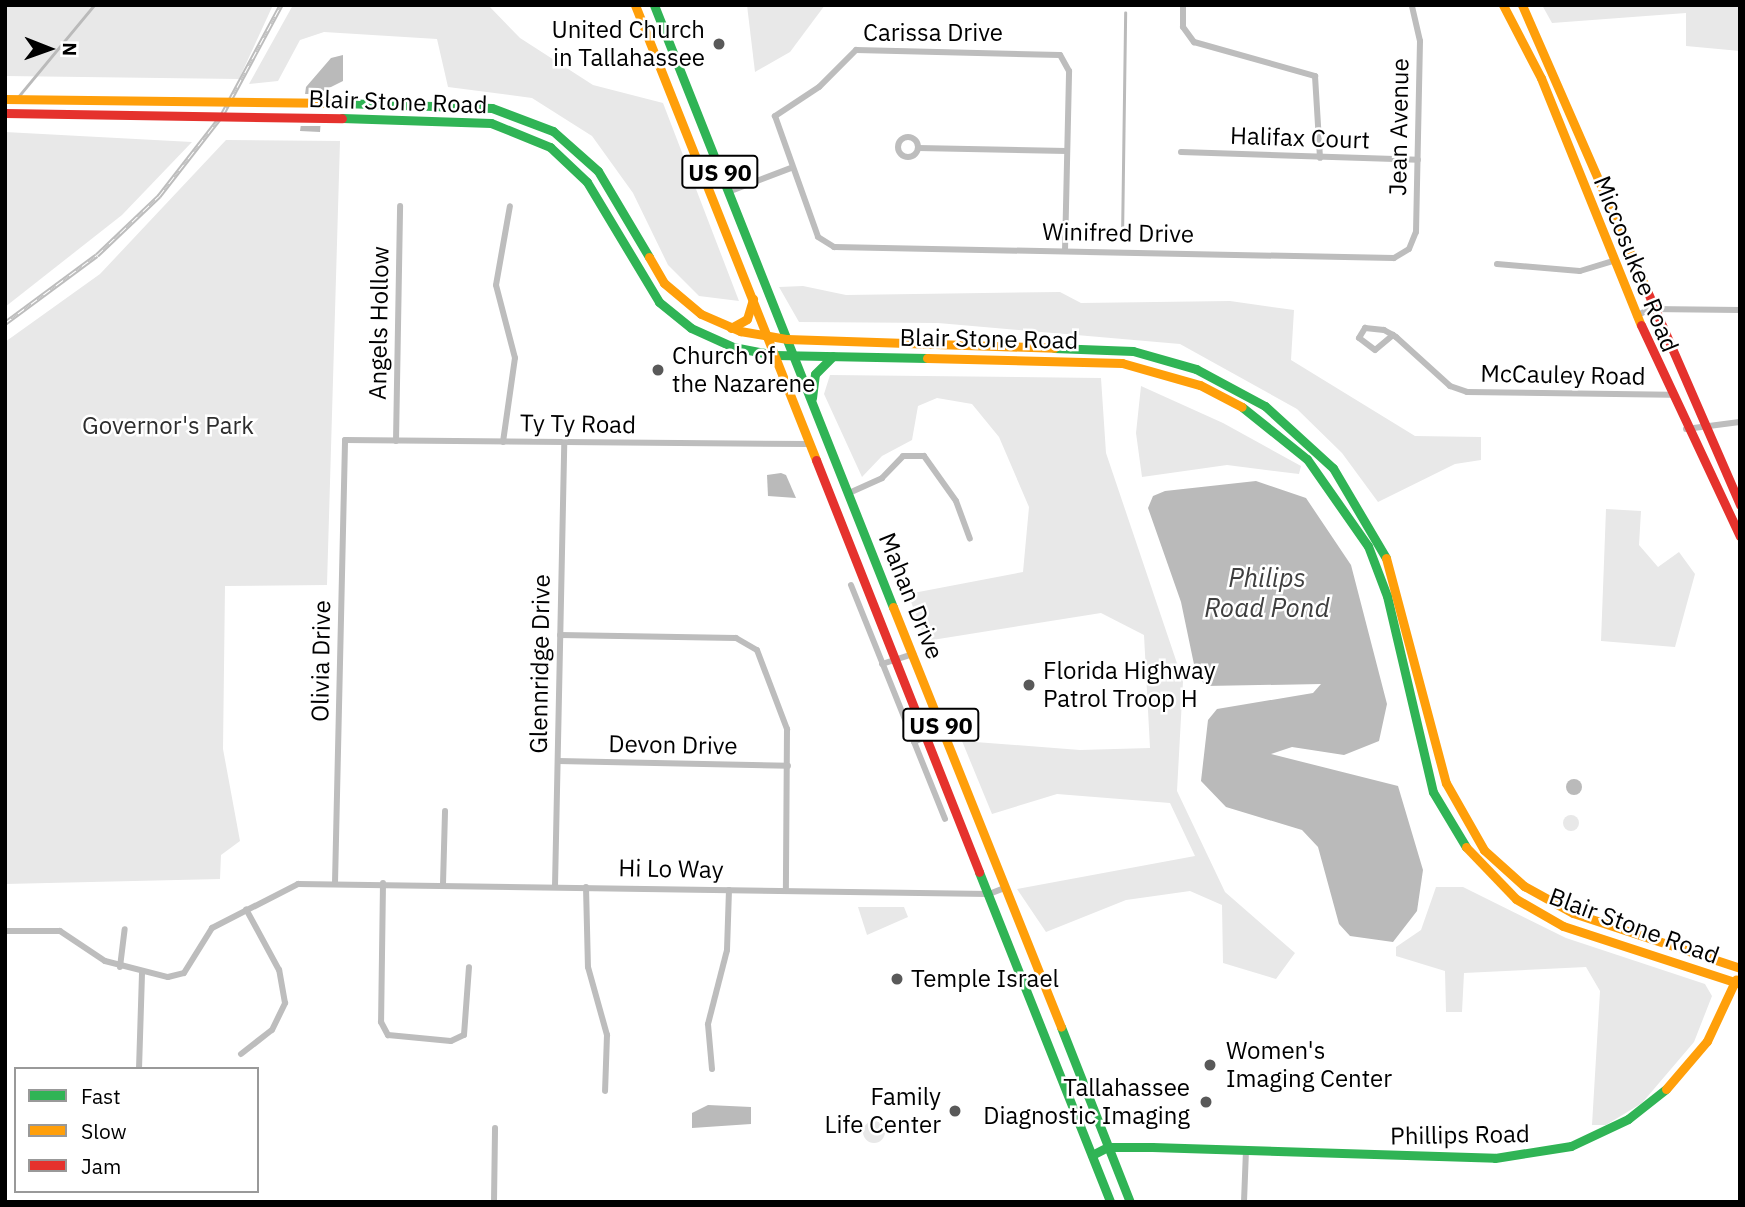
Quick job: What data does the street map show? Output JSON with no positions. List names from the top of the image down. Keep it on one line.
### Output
{"streets":{"main road":["Blair Stone Road","US 90","Miccosukee Road","Mahan Drive","Phillips Road"],"street":["Carissa Drive","Jean Avenue","Halifax Court","Winifred Drive","Angels Hollow","McCauley Road","Ty Ty Road","Olivia Drive","Glennridge Drive","Devon Drive","Hi Lo Way"]},"crossings":[["Carissa Drive","Winifred Drive"],["Blair Stone Road","Mahan Drive"],["Blair Stone Road","Phillips Road"],["Jean Avenue","Halifax Court"],["Jean Avenue","Winifred Drive"],["Miccosukee Road","McCauley Road"],["Angels Hollow","Ty Ty Road"],["Ty Ty Road","Mahan Drive"],["Ty Ty Road","Olivia Drive"],["Ty Ty Road","Glennridge Drive"],["Mahan Drive","Hi Lo Way"],["Mahan Drive","Phillips Road"],["Olivia Drive","Hi Lo Way"],["Glennridge Drive","Devon Drive"],["Glennridge Drive","Hi Lo Way"]],"water":["Philips Road Pond"],"parks":["Governor's Park"],"places":["United Church in Tallahassee","Church of the Nazarene","Florida Highway Patrol Troop H","Temple Israel","Women's Imaging Center","Tallahassee Diagnostic Imaging","Family Life Center"],"legend":["Fast","Slow","Jam"],"north":"right"}
